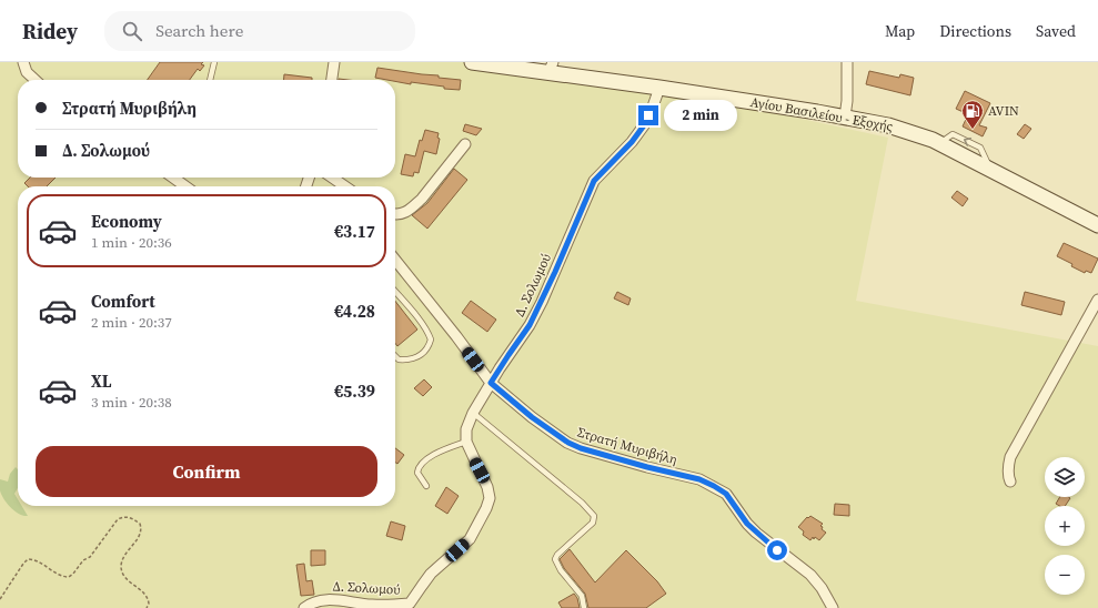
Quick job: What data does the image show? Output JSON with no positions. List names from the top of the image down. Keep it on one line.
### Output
{"streets":{"main road":["Αγίου Βασιλείου - Εξοχής"],"street":["Δ. Σολωμού","Στρατή Μυριβήλη"]},"crossings":[["Αγίου Βασιλείου - Εξοχής","Δ. Σολωμού"],["Δ. Σολωμού","Στρατή Μυριβήλη"]],"places":{"fuel station":["AVIN"]},"page":{"header":"Ridey","search":"Search here","nav":["Map","Directions","Saved"],"banner":["Στρατή Μυριβήλη","Δ. Σολωμού"],"bubble":"2 min","list":[{"name":"Economy","note":"1 min · 20:36","value":"€3.17"},{"name":"Comfort","note":"2 min · 20:37","value":"€4.28"},{"name":"XL","note":"3 min · 20:38","value":"€5.39"}],"buttons":"Confirm","map_buttons":["+","−"]}}
